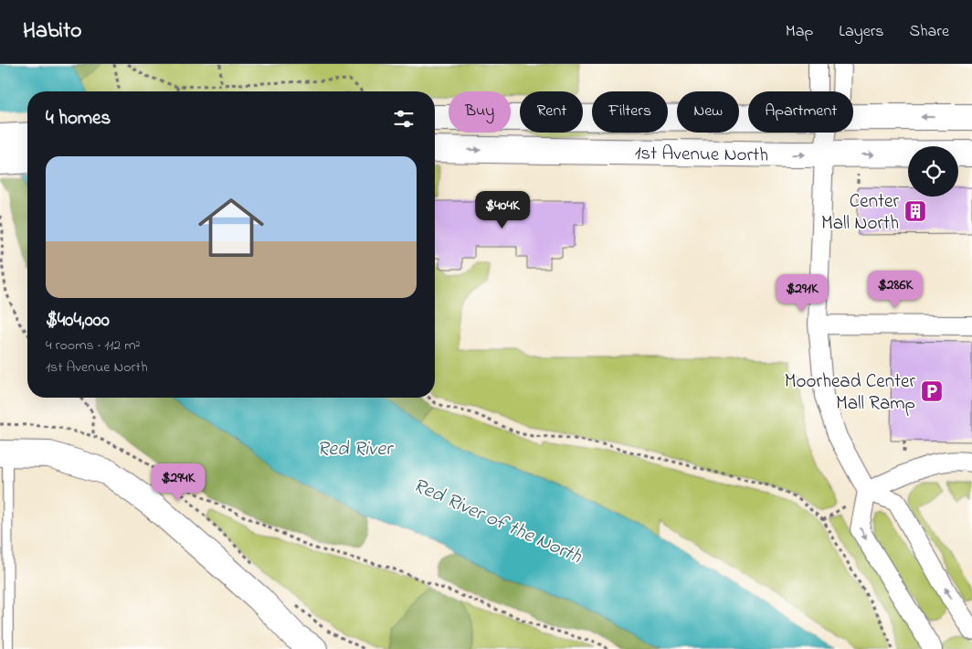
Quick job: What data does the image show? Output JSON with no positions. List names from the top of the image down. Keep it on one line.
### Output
{"streets":{"main road":["1st Avenue North"]},"water":["Red River","Red River of the North"],"places":{"building":["Center Mall North"],"parking":["Moorhead Center Mall Ramp"]},"page":{"header":"Habito","nav":["Map","Layers","Share"],"chip":["Buy","Rent","Filters","New","Apartment"],"heading":"4 homes","list":[{"name":"$404,000","note":"4 rooms · 112 m² · 1st Avenue North"}],"price":["$404K","$286K","$291K","$294K"]}}
